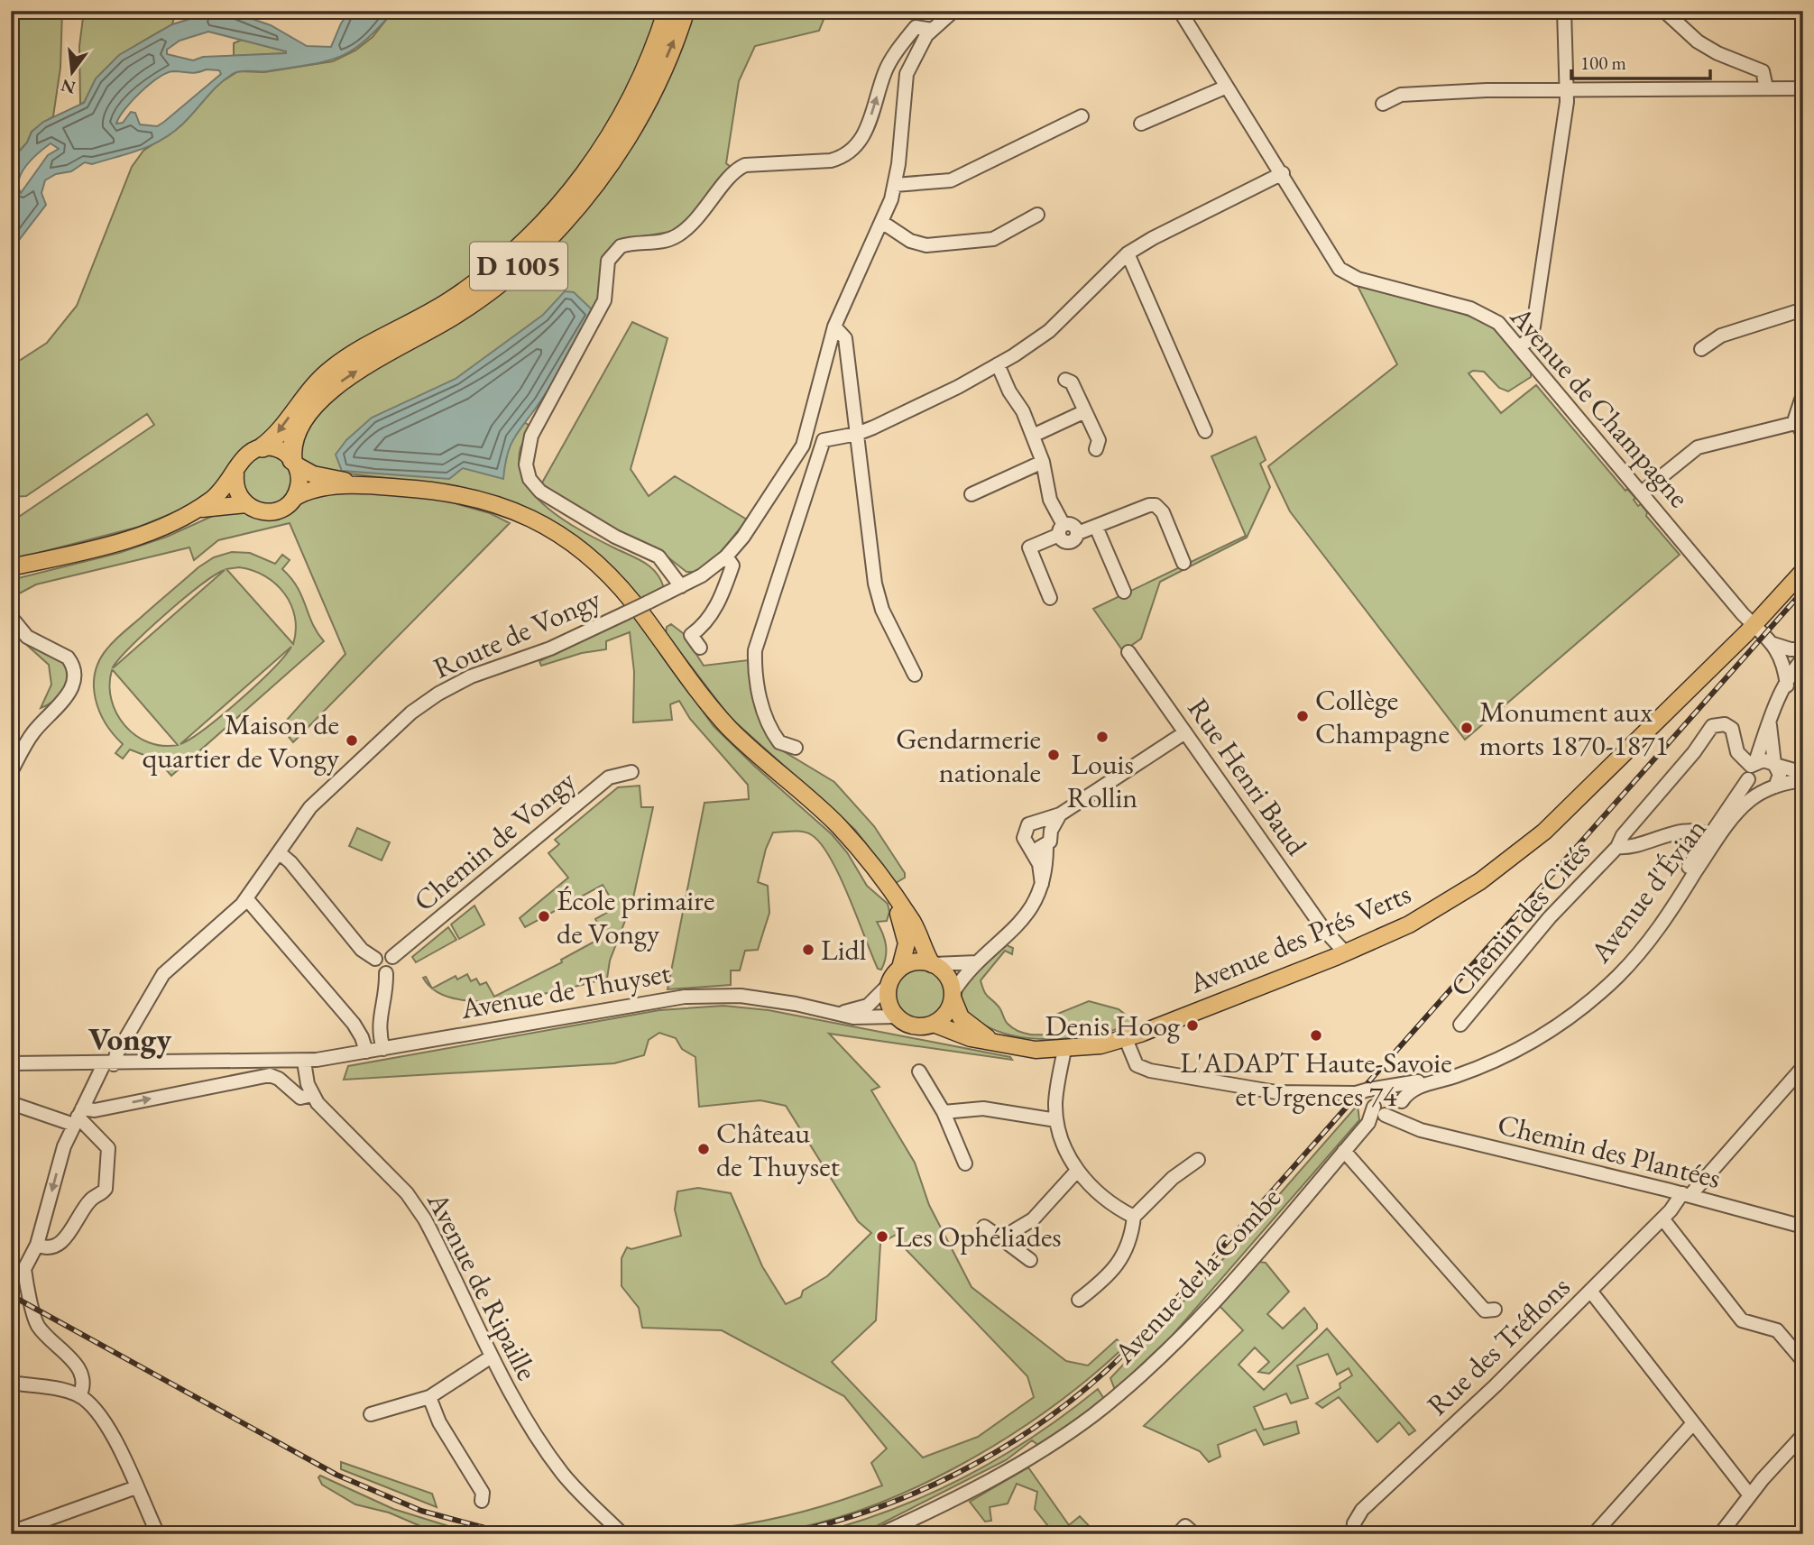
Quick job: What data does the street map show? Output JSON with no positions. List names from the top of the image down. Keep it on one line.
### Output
{"streets":{"highway":["D 1005"],"main road":["Avenue des Prés Verts"],"street":["Avenue de Champagne","Route de Vongy","Rue Henri Baud","Chemin de Vongy","Avenue d'Évian","Chemin des Cités","Avenue de Thuyset","Chemin des Plantées","Avenue de la Combe","Avenue de Ripaille","Rue des Tréflons"]},"crossings":[["Avenue de Champagne","Avenue des Prés Verts"],["Route de Vongy","Avenue de Thuyset"],["Rue Henri Baud","Avenue des Prés Verts"],["Avenue d'Évian","Chemin des Cités"],["Avenue d'Évian","Chemin des Plantées"],["Avenue d'Évian","Avenue de la Combe"],["Avenue de Thuyset","Avenue de Ripaille"],["Chemin des Plantées","Avenue de la Combe"],["Chemin des Plantées","Rue des Tréflons"]],"districts":["Vongy"],"places":["Collège Champagne","Monument aux morts 1870-1871","Louis Rollin","Maison de quartier de Vongy","Gendarmerie nationale","École primaire de Vongy","Lidl","Denis Hoog","L'ADAPT Haute-Savoie et Urgences 74","Château de Thuyset","Les Ophéliades"],"scale_bar":"100 m","north":"bottom"}
